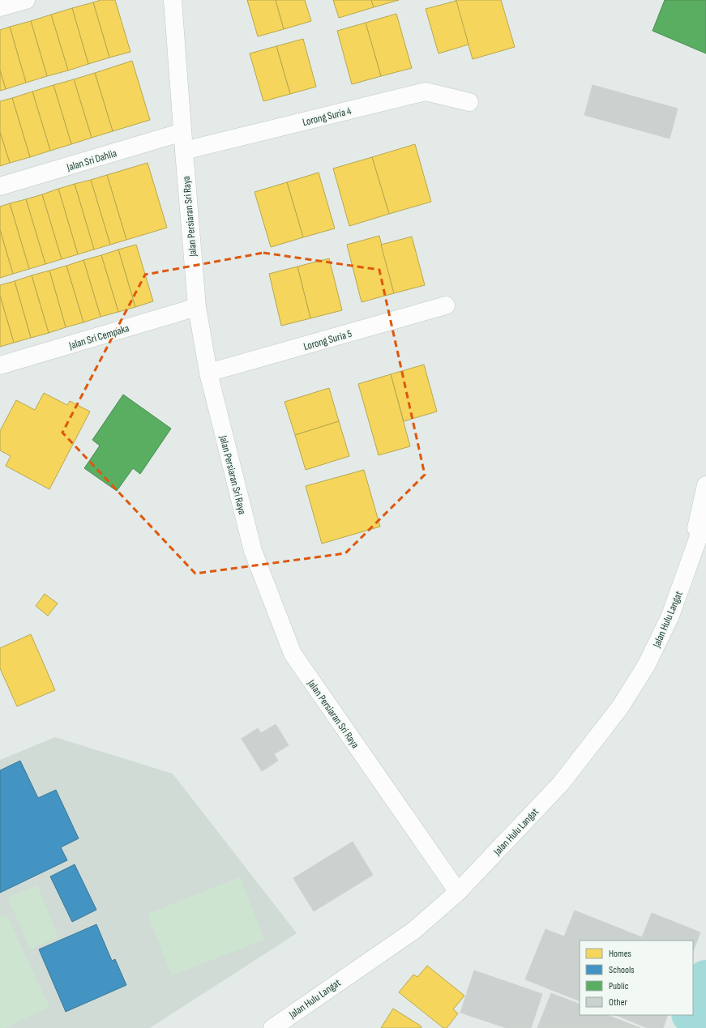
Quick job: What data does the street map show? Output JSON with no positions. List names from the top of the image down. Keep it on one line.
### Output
{"streets":{"street":["Lorong Suria 4","Jalan Sri Dahlia","Jalan Persiaran Sri Raya","Jalan Sri Cempaka","Lorong Suria 5","Jalan Hulu Langat"]},"crossings":[["Lorong Suria 4","Jalan Persiaran Sri Raya"],["Jalan Sri Dahlia","Jalan Persiaran Sri Raya"],["Jalan Persiaran Sri Raya","Jalan Sri Cempaka"],["Jalan Persiaran Sri Raya","Lorong Suria 5"],["Jalan Persiaran Sri Raya","Jalan Hulu Langat"]],"legend":["Homes","Schools","Public","Other"]}
